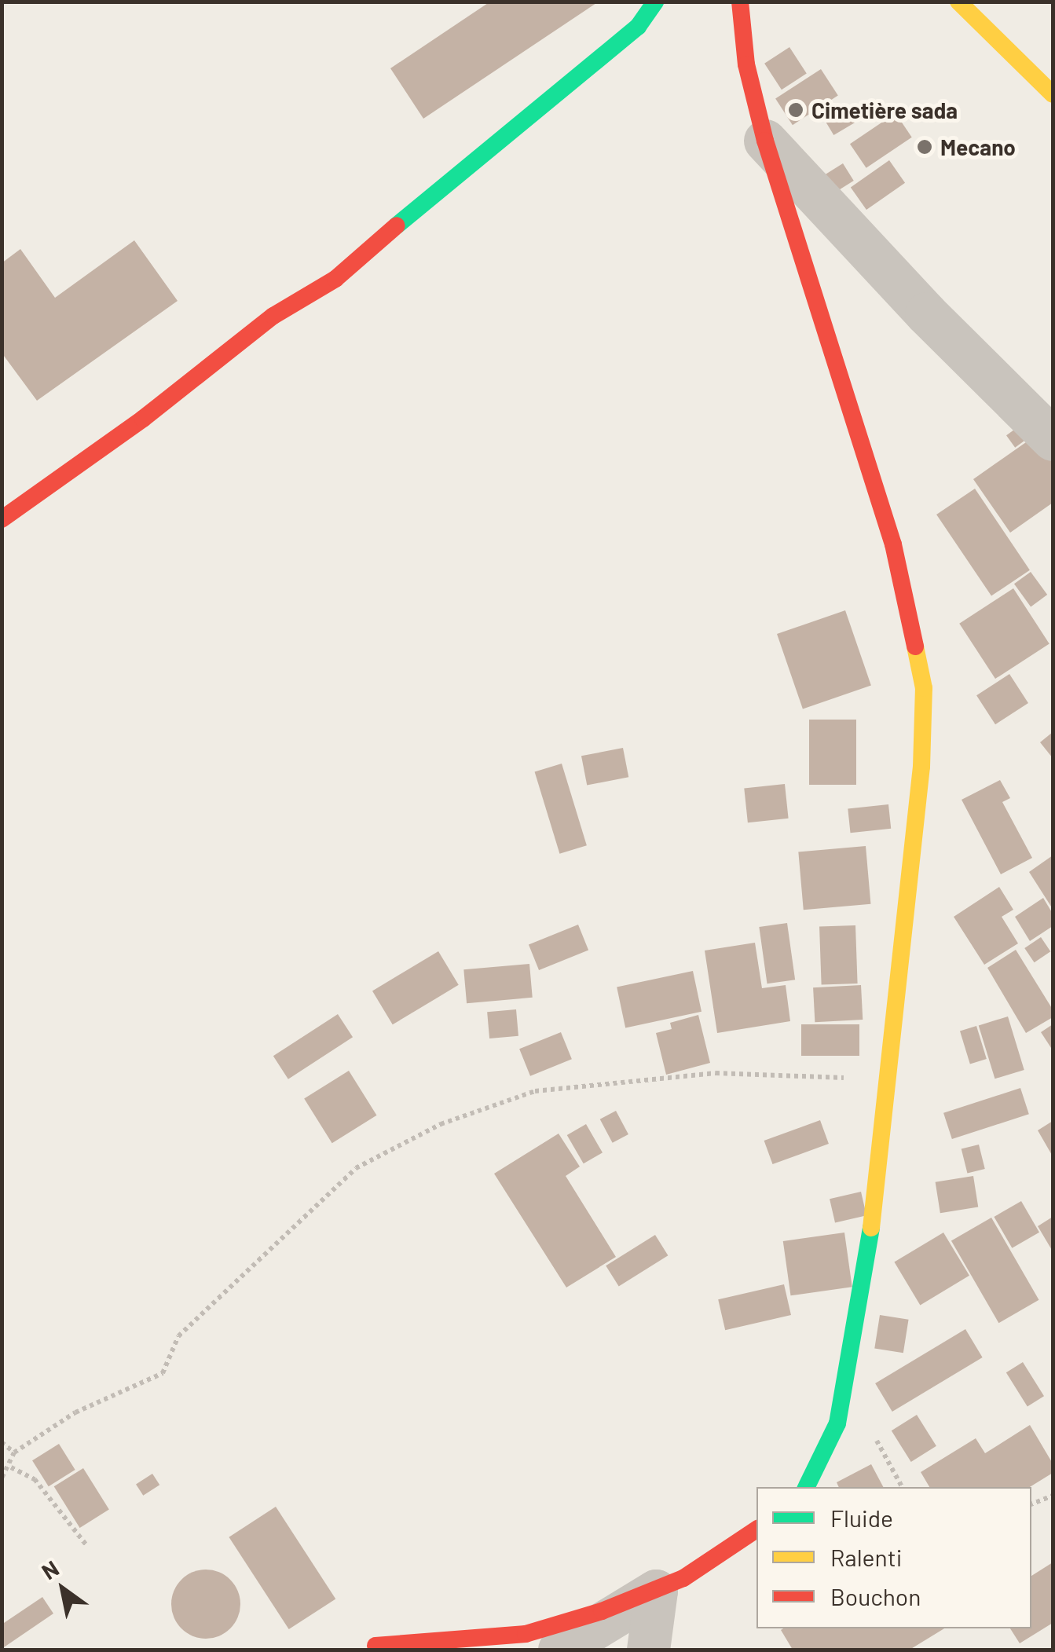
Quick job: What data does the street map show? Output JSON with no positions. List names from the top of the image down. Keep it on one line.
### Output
{"places":["Cimetière sada","Mecano"],"legend":["Fluide","Ralenti","Bouchon"],"north":"top left"}
